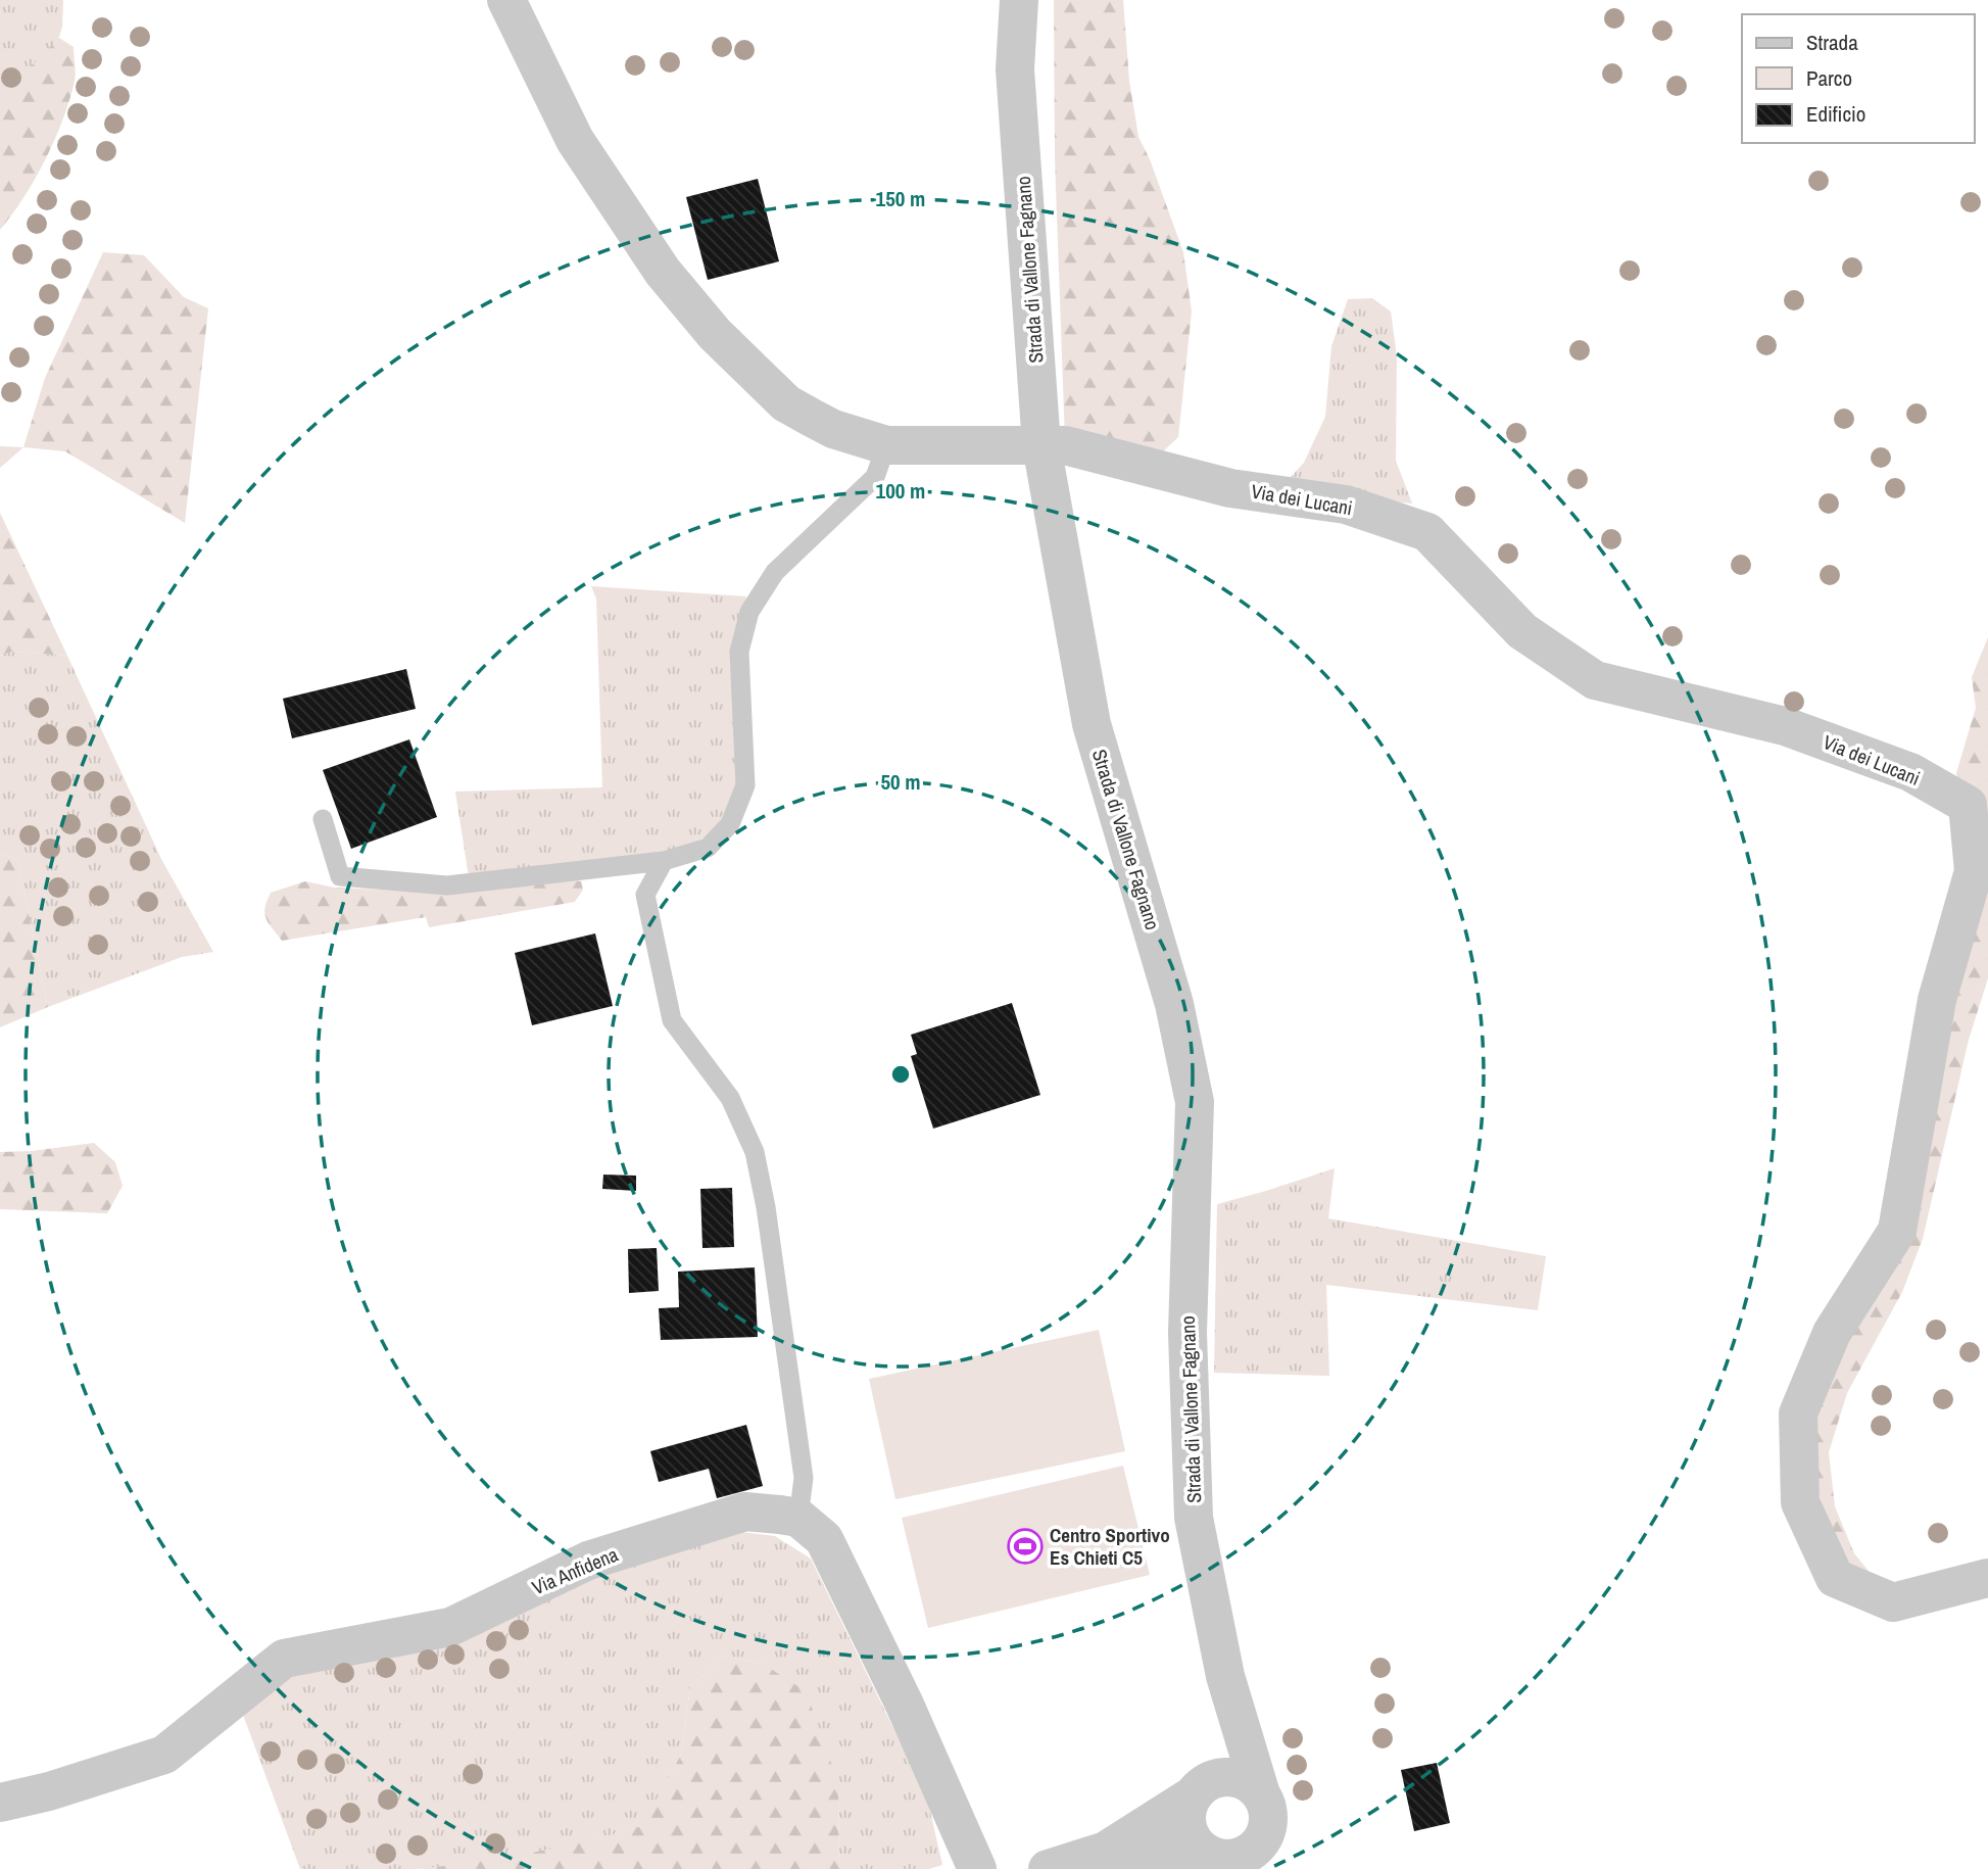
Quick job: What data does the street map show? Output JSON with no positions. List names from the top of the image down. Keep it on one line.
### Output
{"streets":{"street":["Strada di Vallone Fagnano","Via dei Lucani","Via Anfidena"]},"crossings":[["Strada di Vallone Fagnano","Via dei Lucani"]],"places":{"sports":["Centro Sportivo Es Chieti C5"]},"legend":["Strada","Parco","Edificio"],"rings":["150 m","100 m","50 m"]}
